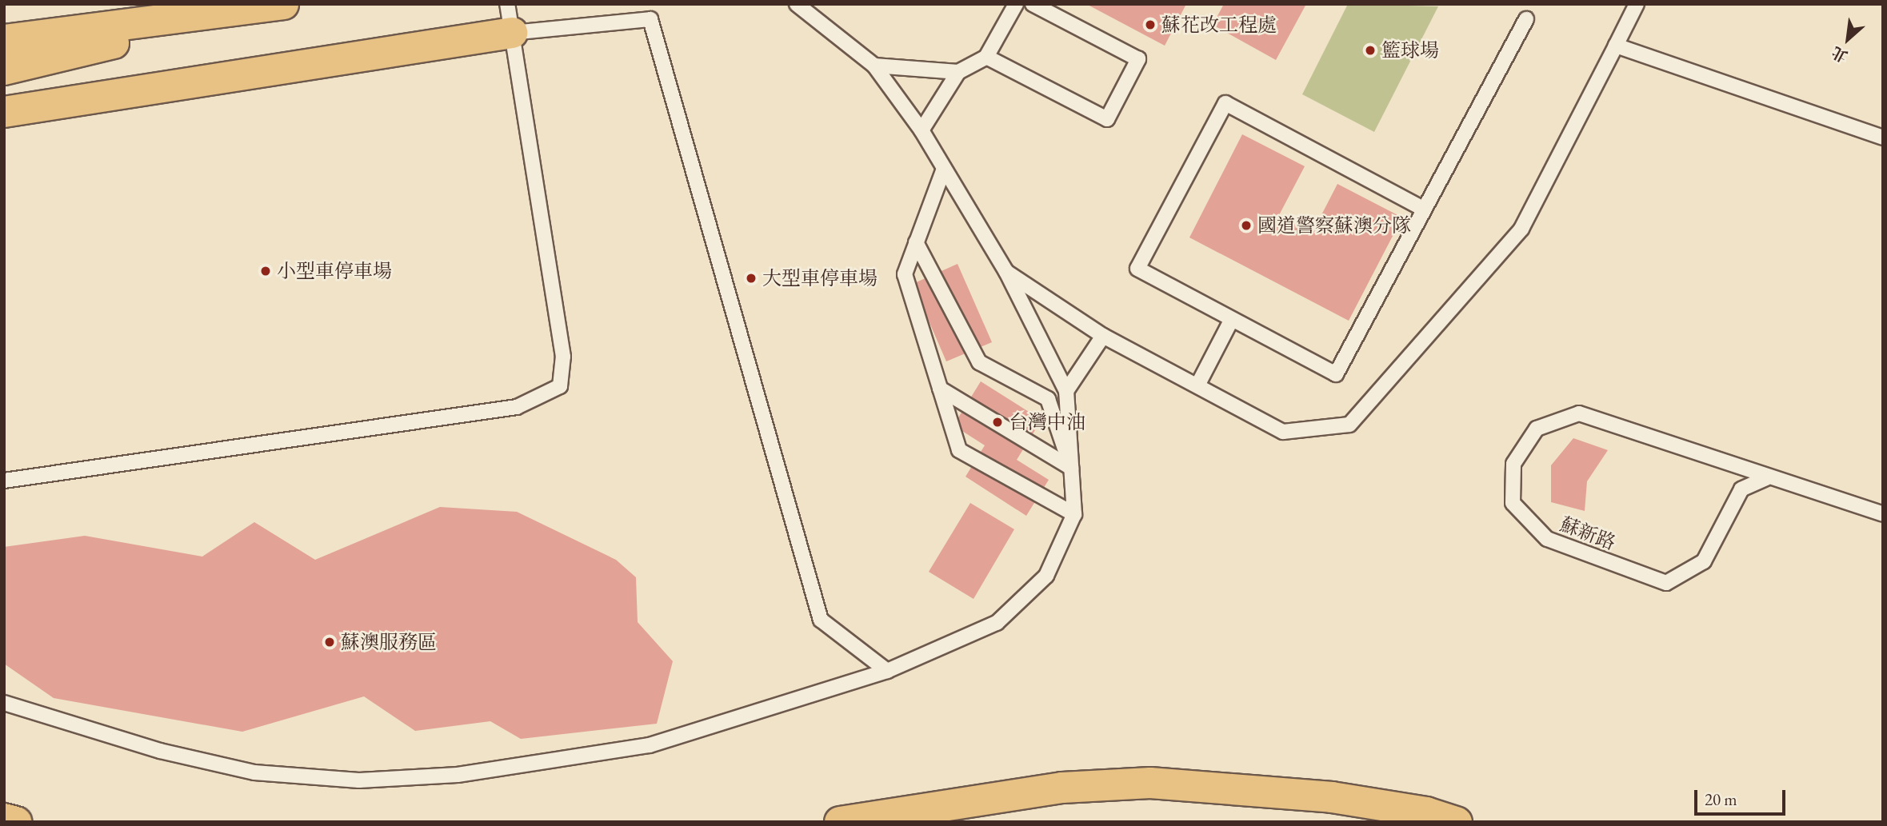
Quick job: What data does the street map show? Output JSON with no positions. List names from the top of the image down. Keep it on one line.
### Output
{"streets":{"lane":["蘇新路"]},"places":["蘇花改工程處","籃球場","國道警察蘇澳分隊","小型車停車場","大型車停車場","台灣中油","蘇澳服務區"],"scale_bar":"20 m","north":"bottom left"}
